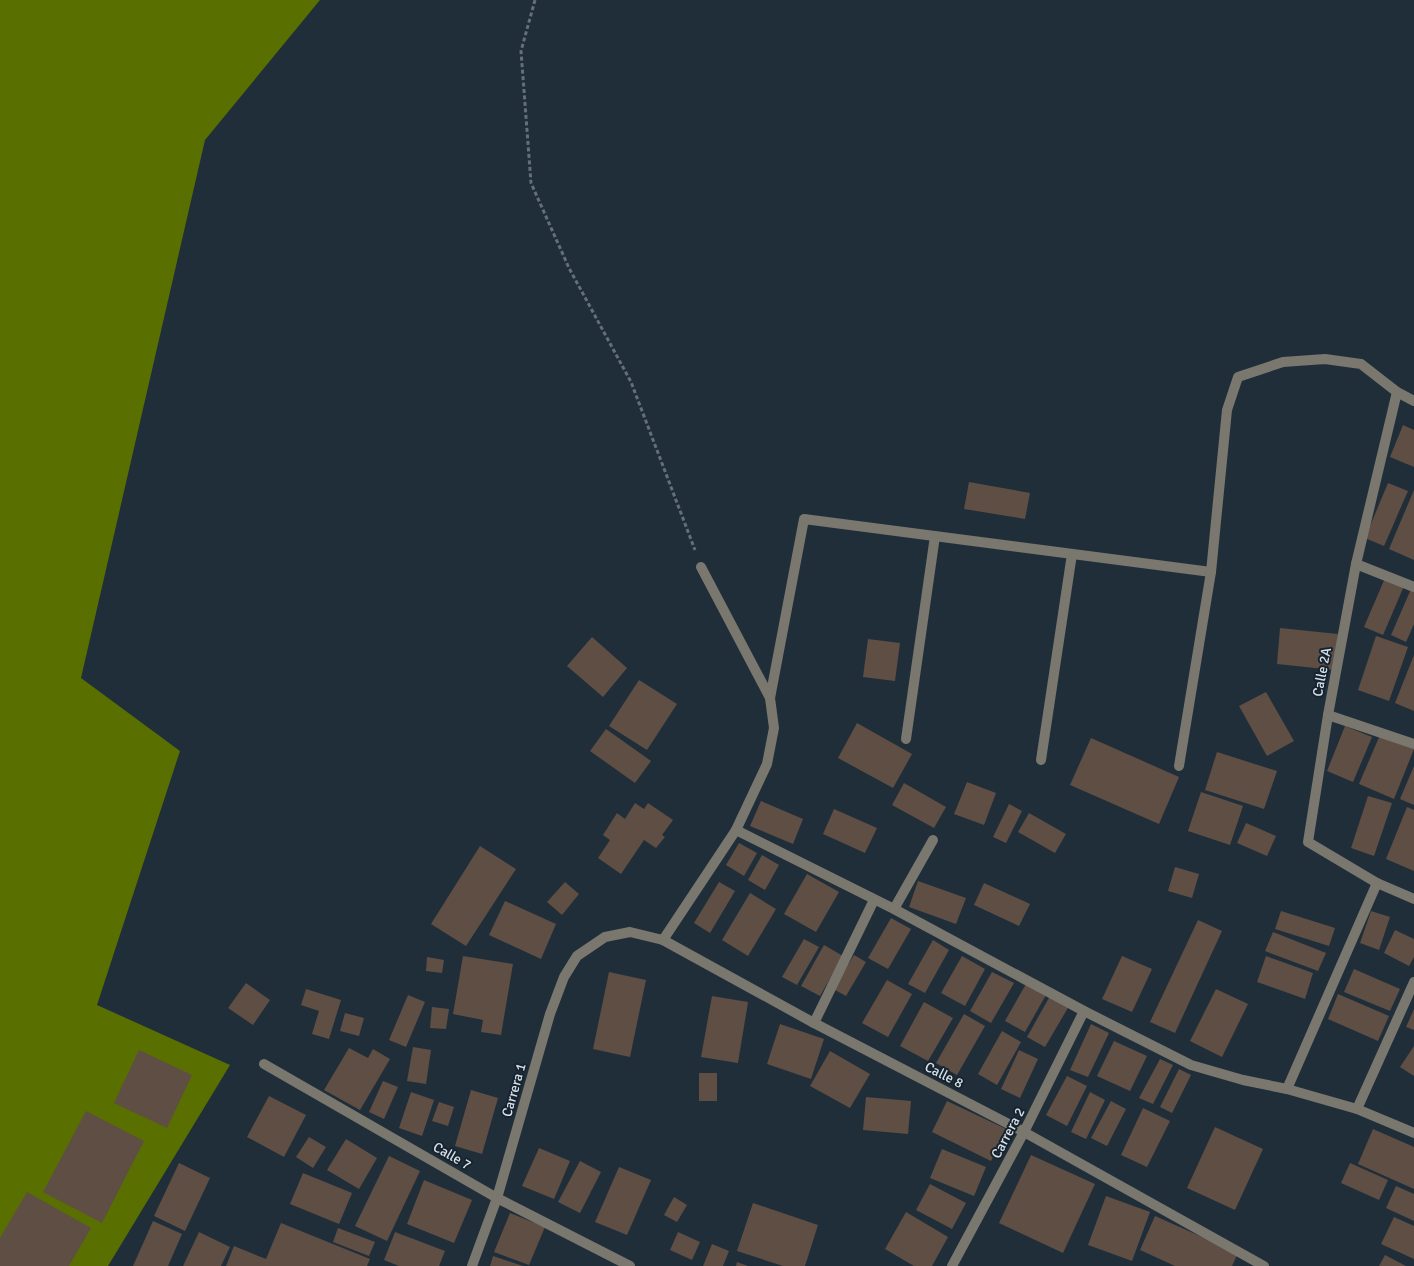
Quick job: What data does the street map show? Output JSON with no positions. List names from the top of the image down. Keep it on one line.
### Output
{"streets":{"street":["Calle 2A","Calle 8","Carrera 1","Carrera 2","Calle 7"]},"crossings":[["Calle 8","Carrera 1"],["Calle 8","Carrera 2"],["Carrera 1","Calle 7"]]}
